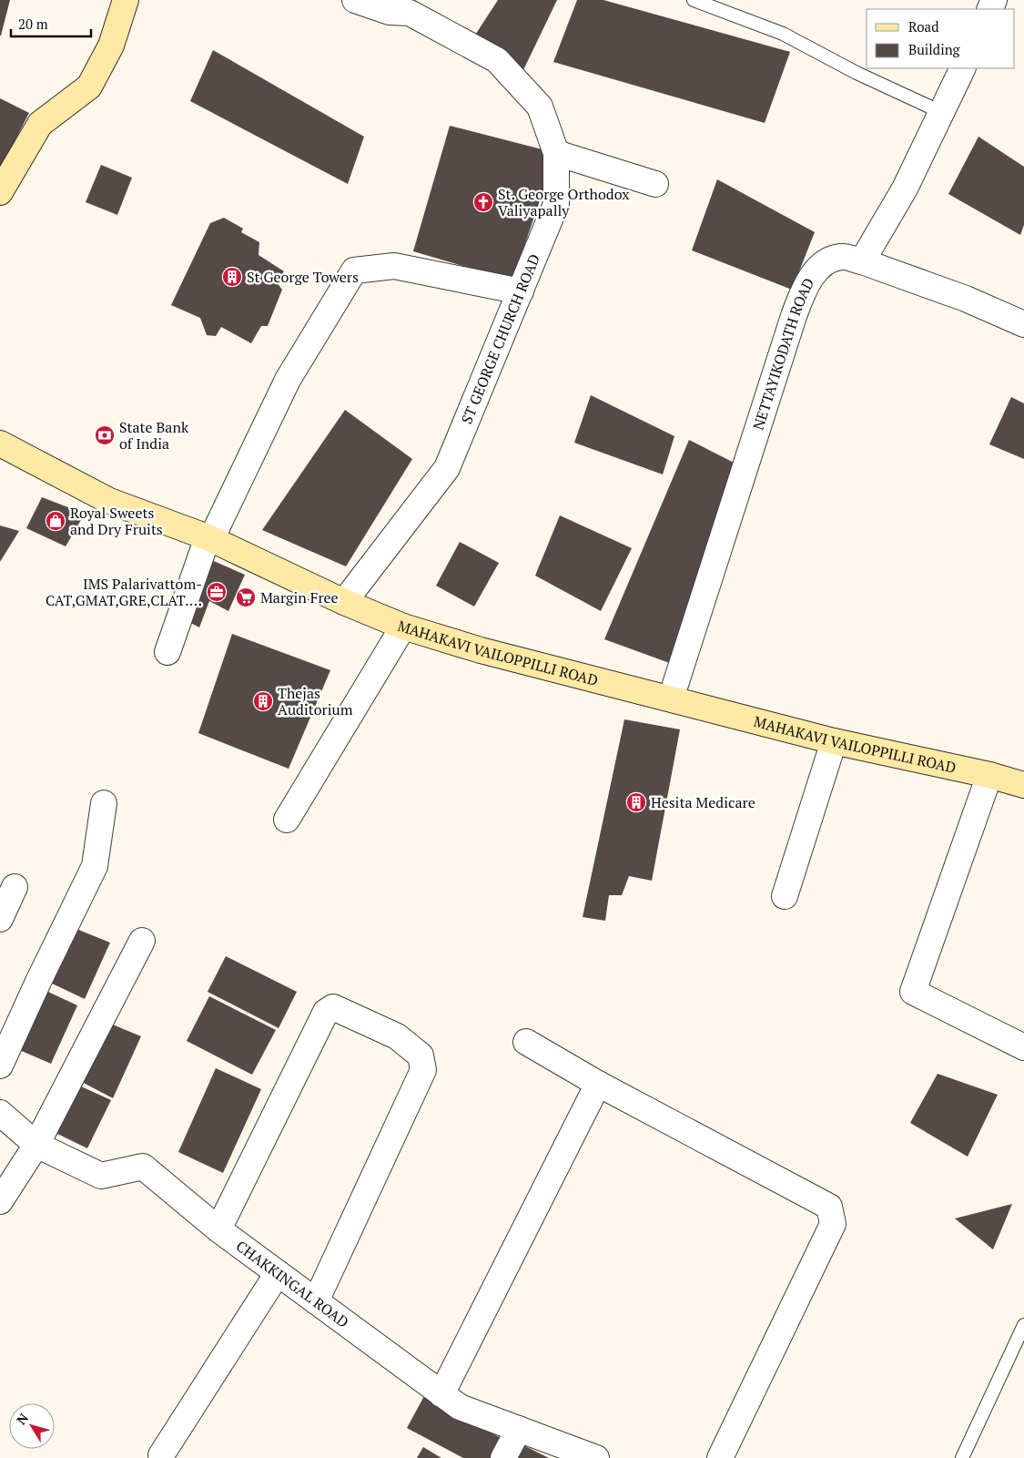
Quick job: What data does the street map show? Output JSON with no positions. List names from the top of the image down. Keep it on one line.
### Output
{"streets":{"main road":["MAHAKAVI VAILOPPILLI ROAD"],"street":["ST GEORGE CHURCH ROAD","NETTAYIKODATH ROAD","CHAKKINGAL ROAD"]},"crossings":[["ST GEORGE CHURCH ROAD","MAHAKAVI VAILOPPILLI ROAD"],["NETTAYIKODATH ROAD","MAHAKAVI VAILOPPILLI ROAD"]],"places":{"church":["St. George Orthodox Valiyapally"],"building":["St George Towers","Thejas Auditorium","Hesita Medicare"],"bank":["State Bank of India"],"shop":["Royal Sweets and Dry Fruits"],"office":["IMS Palarivattom- CAT,GMAT,GRE,CLAT...."],"supermarket":["Margin Free"]},"legend":["Road","Building"],"scale_bar":"20 m","north":"top left"}
